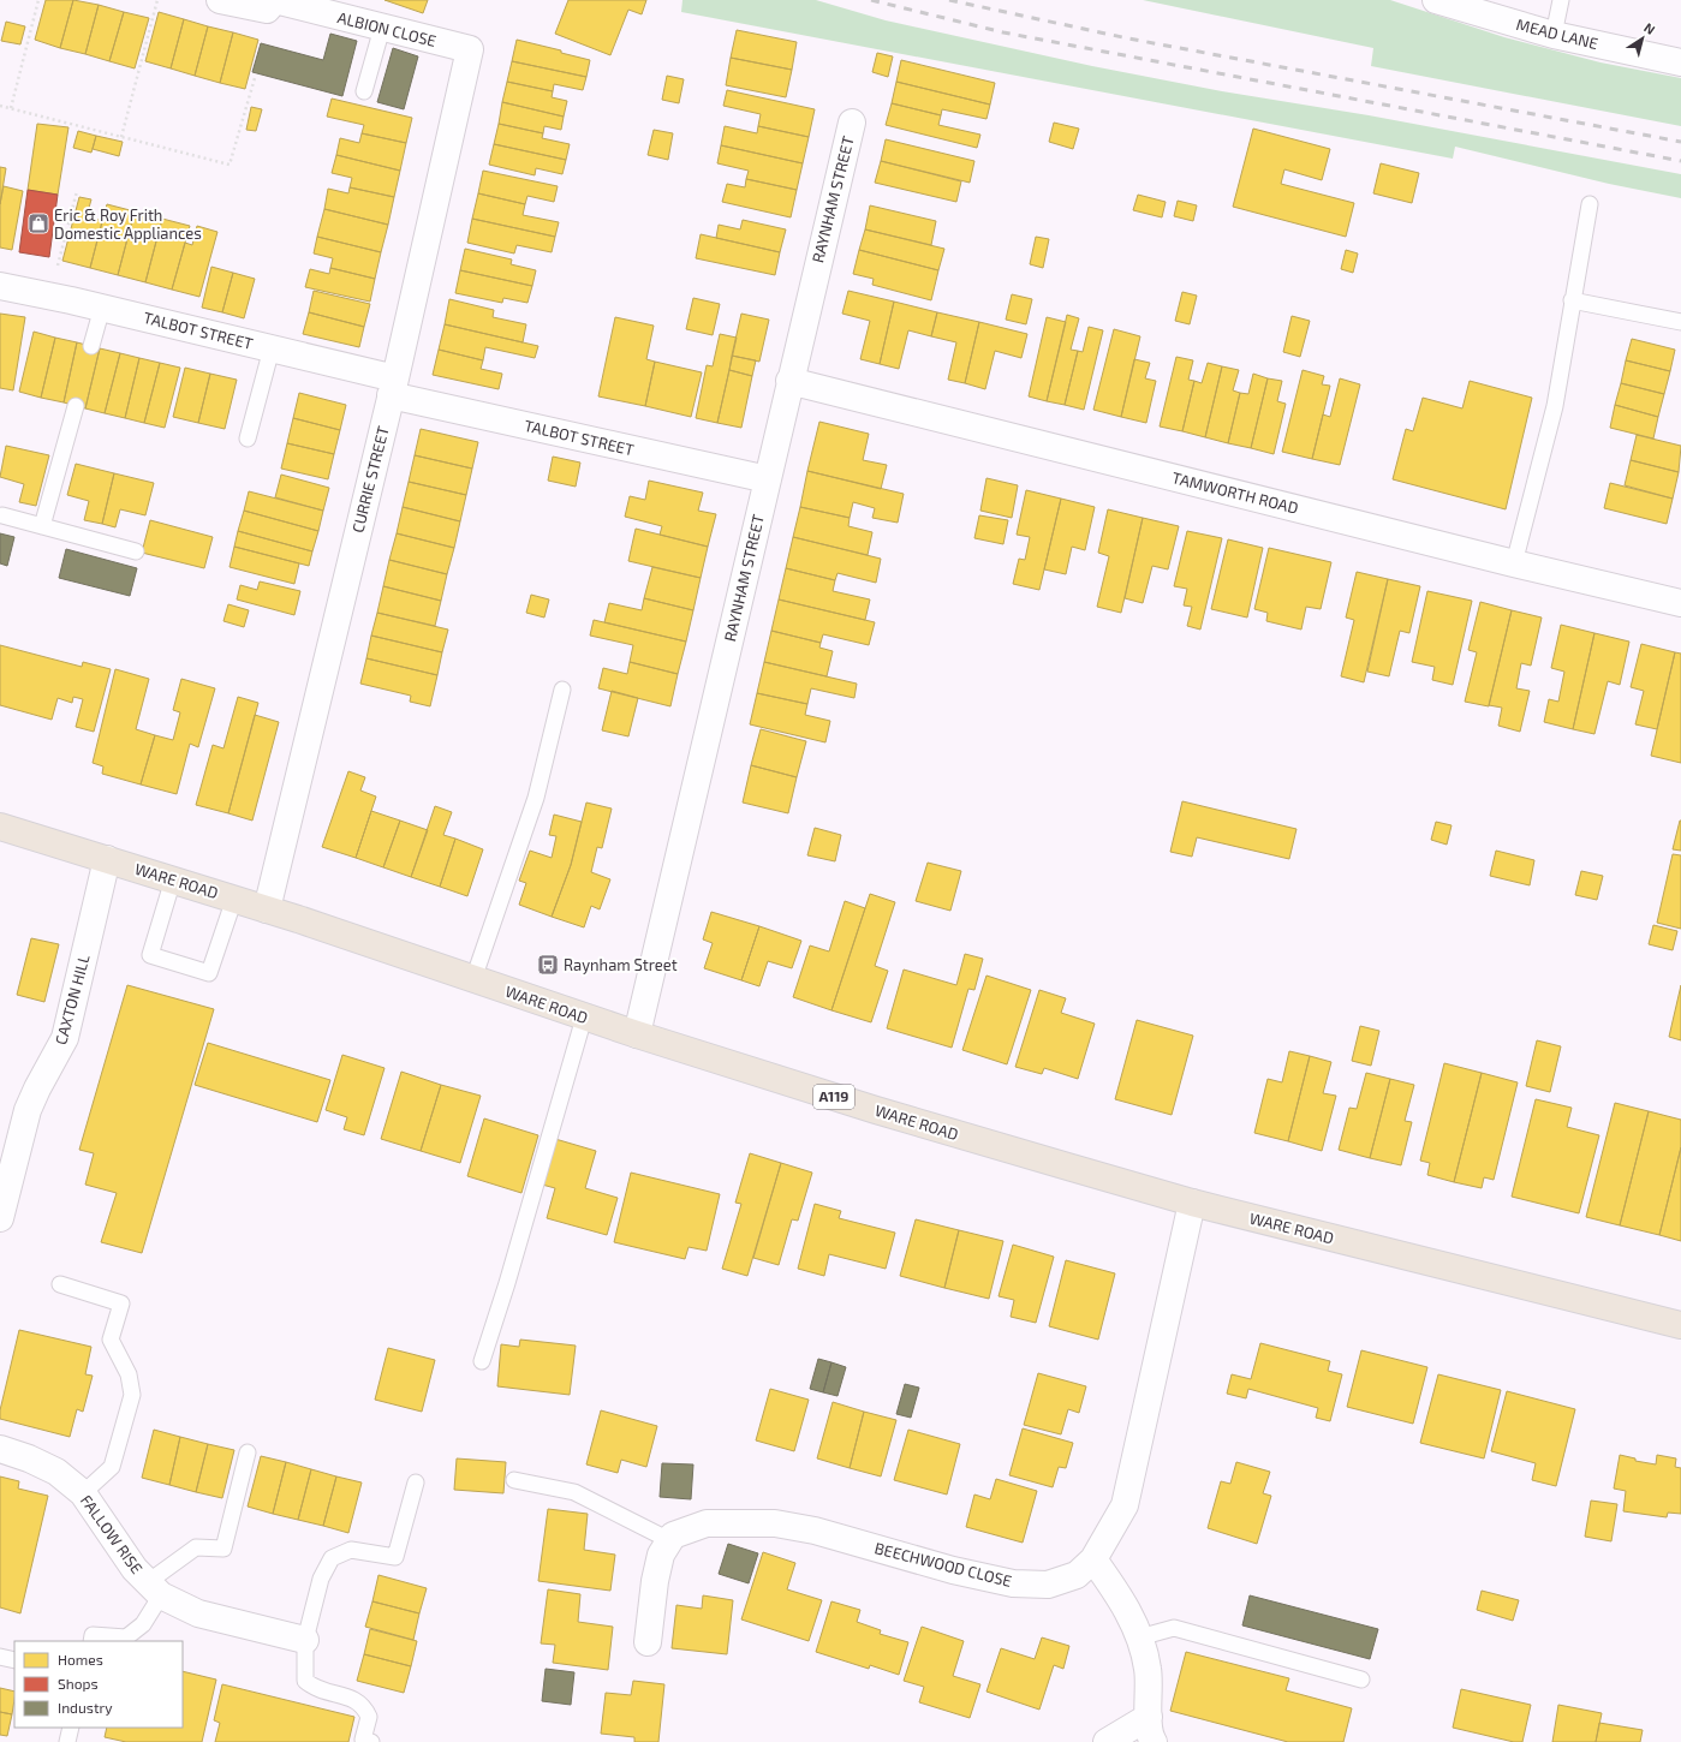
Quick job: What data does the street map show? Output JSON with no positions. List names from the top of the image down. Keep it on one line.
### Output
{"streets":{"main road":["WARE ROAD","A119"],"street":["ALBION CLOSE","MEAD LANE","RAYNHAM STREET","TALBOT STREET","CURRIE STREET","TAMWORTH ROAD","CAXTON HILL","FALLOW RISE","BEECHWOOD CLOSE"]},"crossings":[["ALBION CLOSE","CURRIE STREET"],["RAYNHAM STREET","TALBOT STREET"],["RAYNHAM STREET","TAMWORTH ROAD"],["RAYNHAM STREET","WARE ROAD"],["TALBOT STREET","CURRIE STREET"],["CURRIE STREET","WARE ROAD"],["WARE ROAD","CAXTON HILL"],["WARE ROAD","BEECHWOOD CLOSE"]],"places":{"shop":["Eric & Roy Frith Domestic Appliances"],"bus stop":["Raynham Street"]},"legend":["Homes","Shops","Industry"],"north":"top right"}
